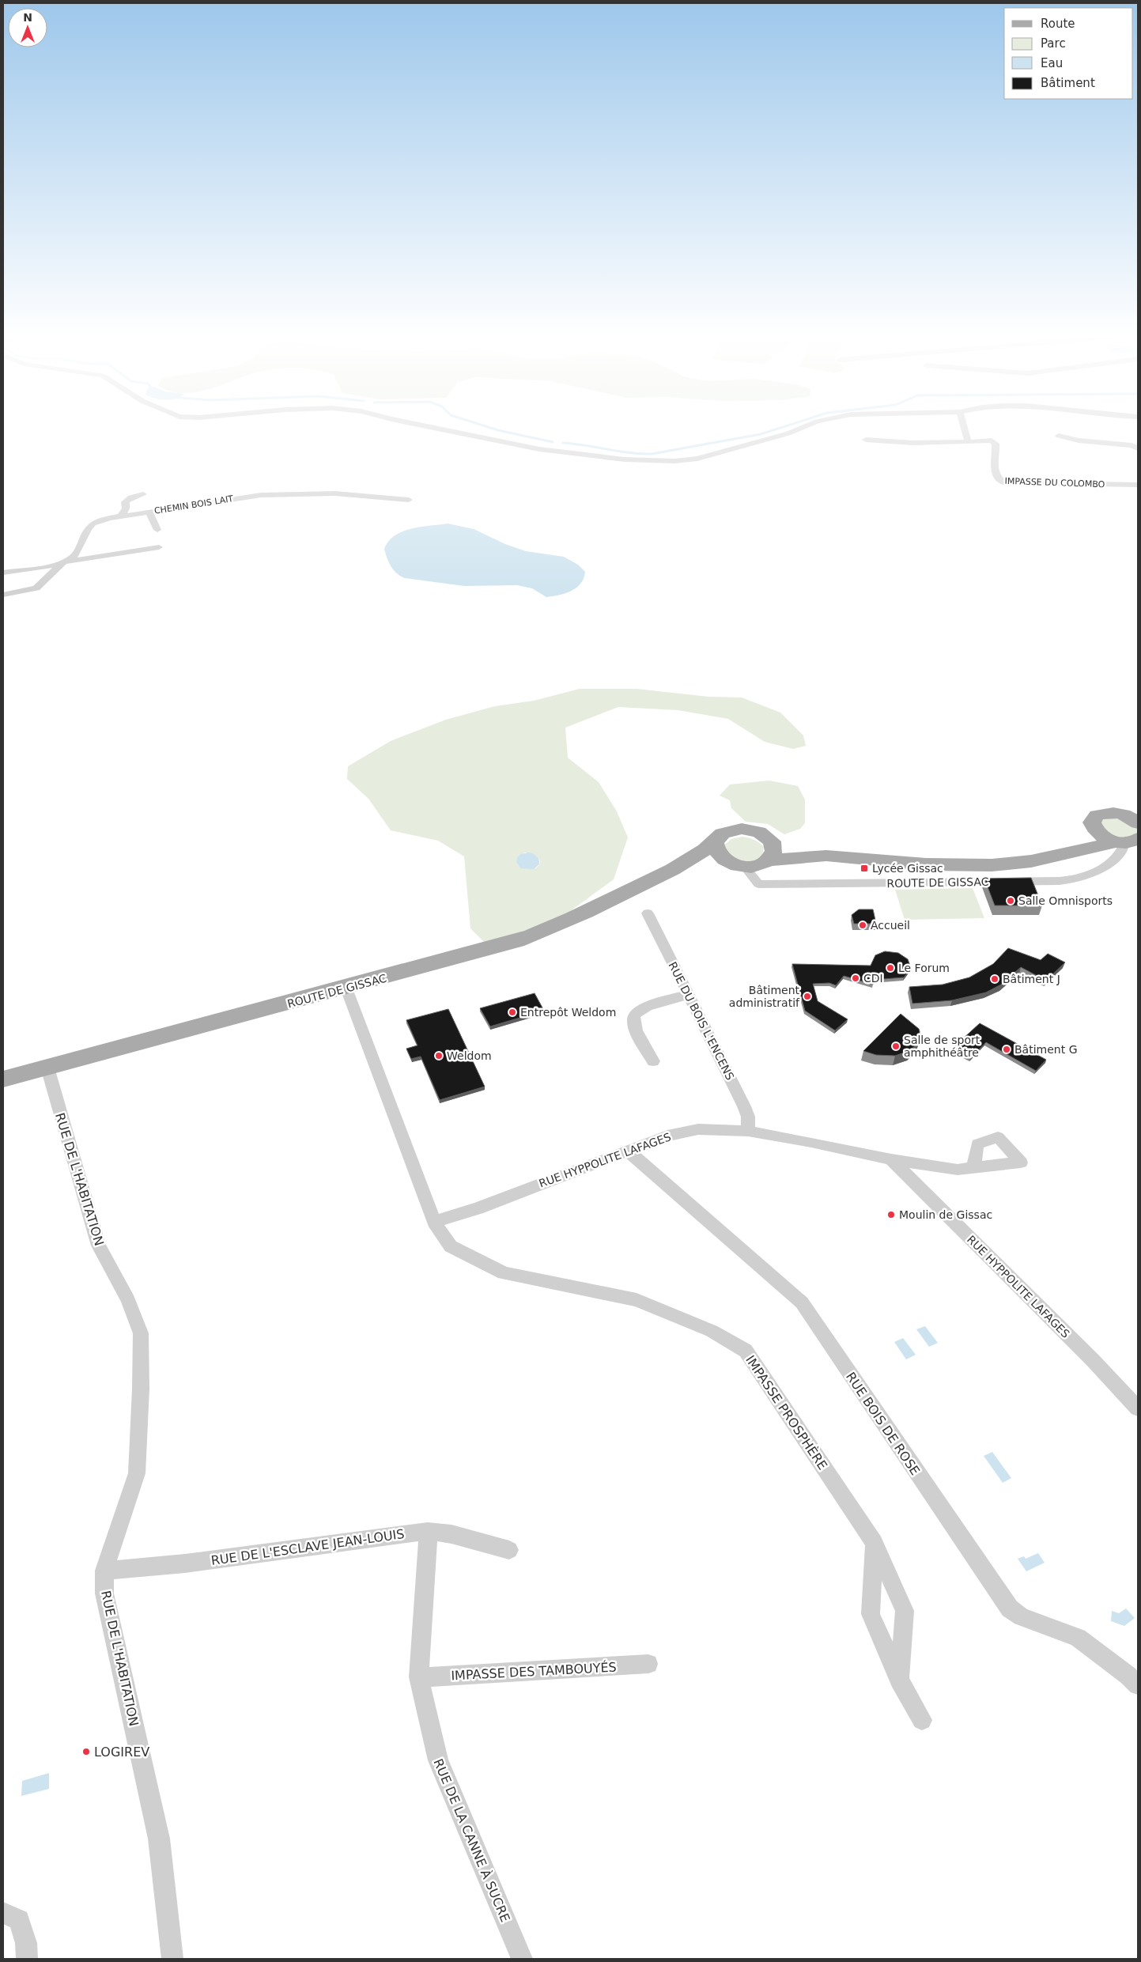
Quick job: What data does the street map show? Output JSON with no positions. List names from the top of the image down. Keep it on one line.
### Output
{"streets":{"main road":["ROUTE DE GISSAC"],"street":["IMPASSE DU COLOMBO","CHEMIN BOIS LAIT","RUE DU BOIS L'ENCENS","RUE HYPPOLITE LAFAGES","RUE DE L'HABITATION","IMPASSE PROSPHÈRE","RUE BOIS DE ROSE","RUE DE L'ESCLAVE JEAN-LOUIS","IMPASSE DES TAMBOUYÉS","RUE DE LA CANNE À SUCRE"]},"crossings":[["ROUTE DE GISSAC","RUE DE L'HABITATION"],["RUE DU BOIS L'ENCENS","RUE HYPPOLITE LAFAGES"],["RUE HYPPOLITE LAFAGES","IMPASSE PROSPHÈRE"],["RUE HYPPOLITE LAFAGES","RUE BOIS DE ROSE"],["RUE DE L'HABITATION","RUE DE L'ESCLAVE JEAN-LOUIS"],["RUE DE L'ESCLAVE JEAN-LOUIS","RUE DE LA CANNE À SUCRE"],["IMPASSE DES TAMBOUYÉS","RUE DE LA CANNE À SUCRE"]],"places":{"transit":["Lycée Gissac"],"other":["Salle Omnisports","Accueil","Le Forum","CDI","Bâtiment J","Bâtiment administratif","Entrepôt Weldom","Salle de sport amphithéâtre","Bâtiment G","Weldom","Moulin de Gissac","LOGIREV"]},"legend":["Route","Parc","Eau","Bâtiment"],"north":"top"}
